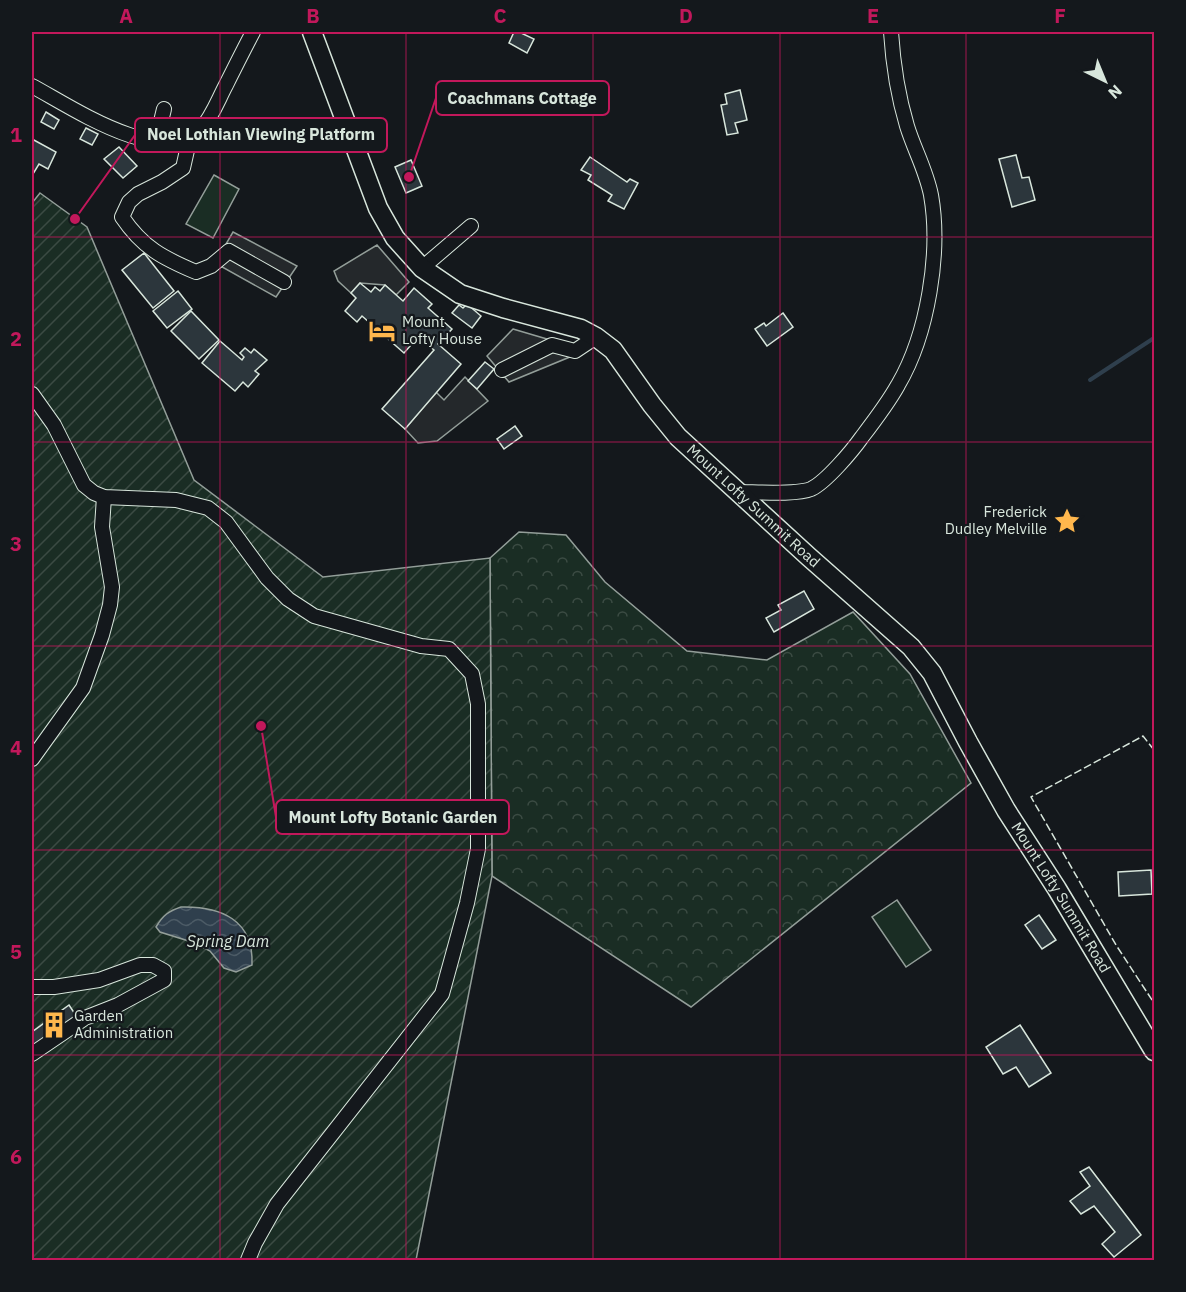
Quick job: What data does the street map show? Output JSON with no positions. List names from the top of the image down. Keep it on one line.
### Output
{"streets":{"main road":["Mount Lofty Summit Road"]},"water":["Spring Dam"],"places":{"other":["Coachmans Cottage","Noel Lothian Viewing Platform","Mount Lofty Botanic Garden"],"hotel":["Mount Lofty House"],"place":["Frederick Dudley Melville"],"building":["Garden Administration"]},"north":"bottom right","grid":{"columns":["A","B","C","D","E","F"],"rows":["1","2","3","4","5","6"]}}
